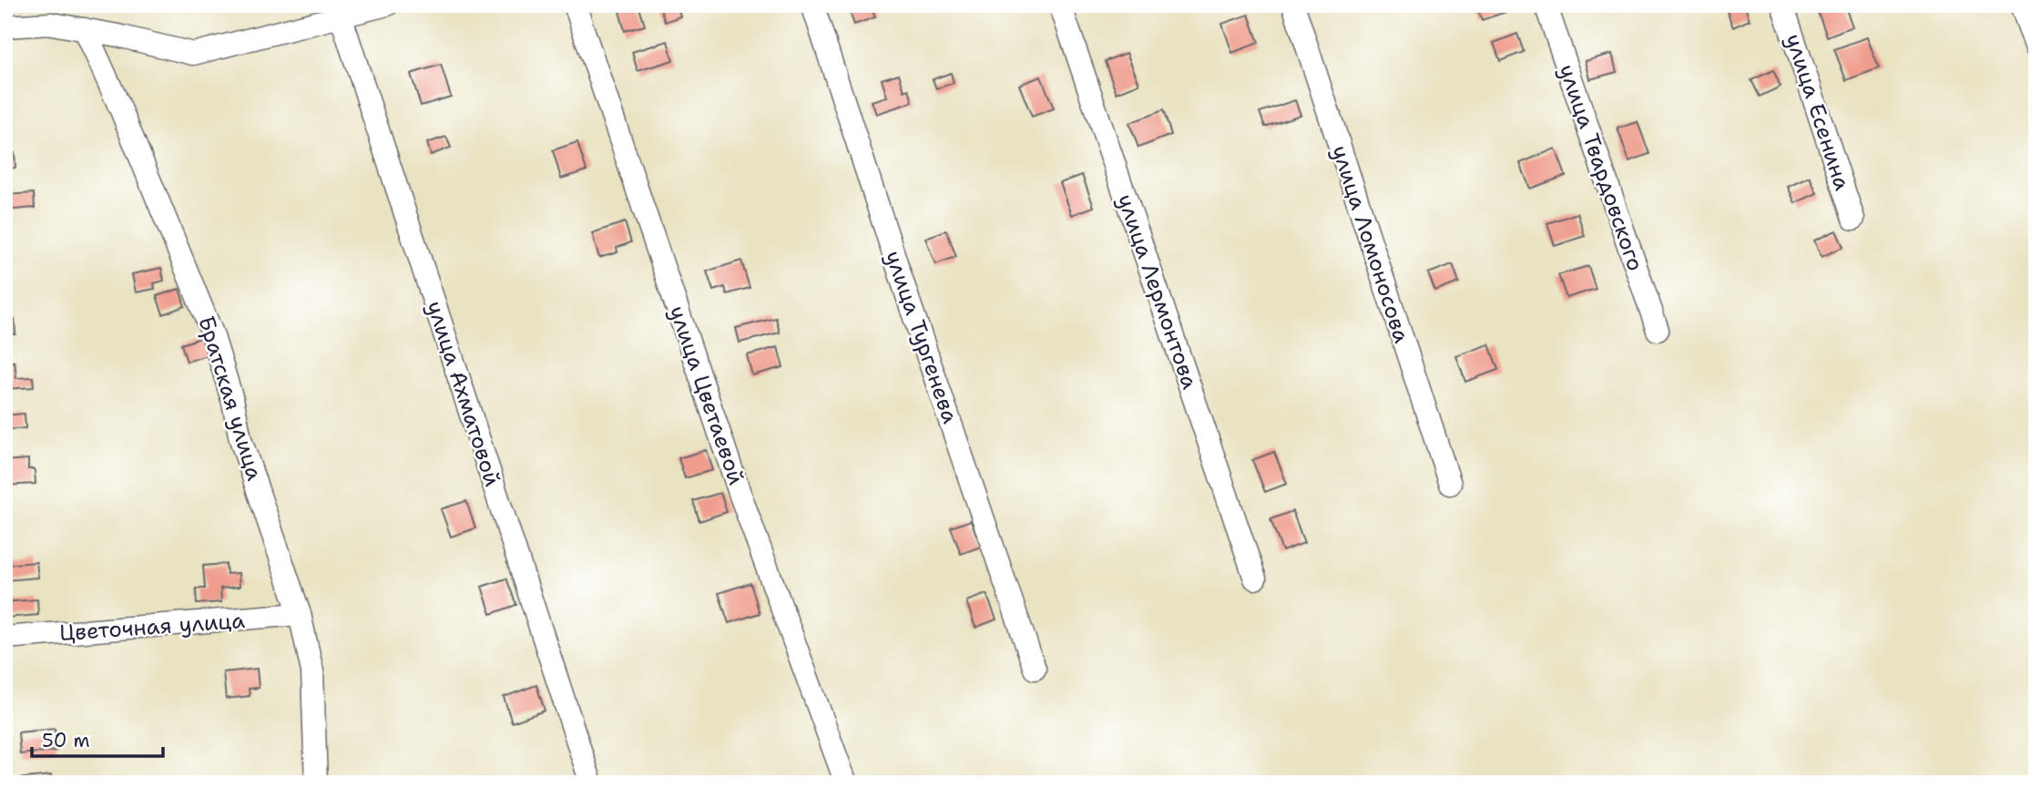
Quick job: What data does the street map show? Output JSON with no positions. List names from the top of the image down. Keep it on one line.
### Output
{"streets":{"street":["улица Есенина","улица Твардовского","улица Ломоносова","улица Лермонтова","улица Тургенева","улица Ахматовой","улица Цветаевой","Братская улица","Цветочная улица"]},"crossings":[["Братская улица","Цветочная улица"]],"scale_bar":"50 m"}
